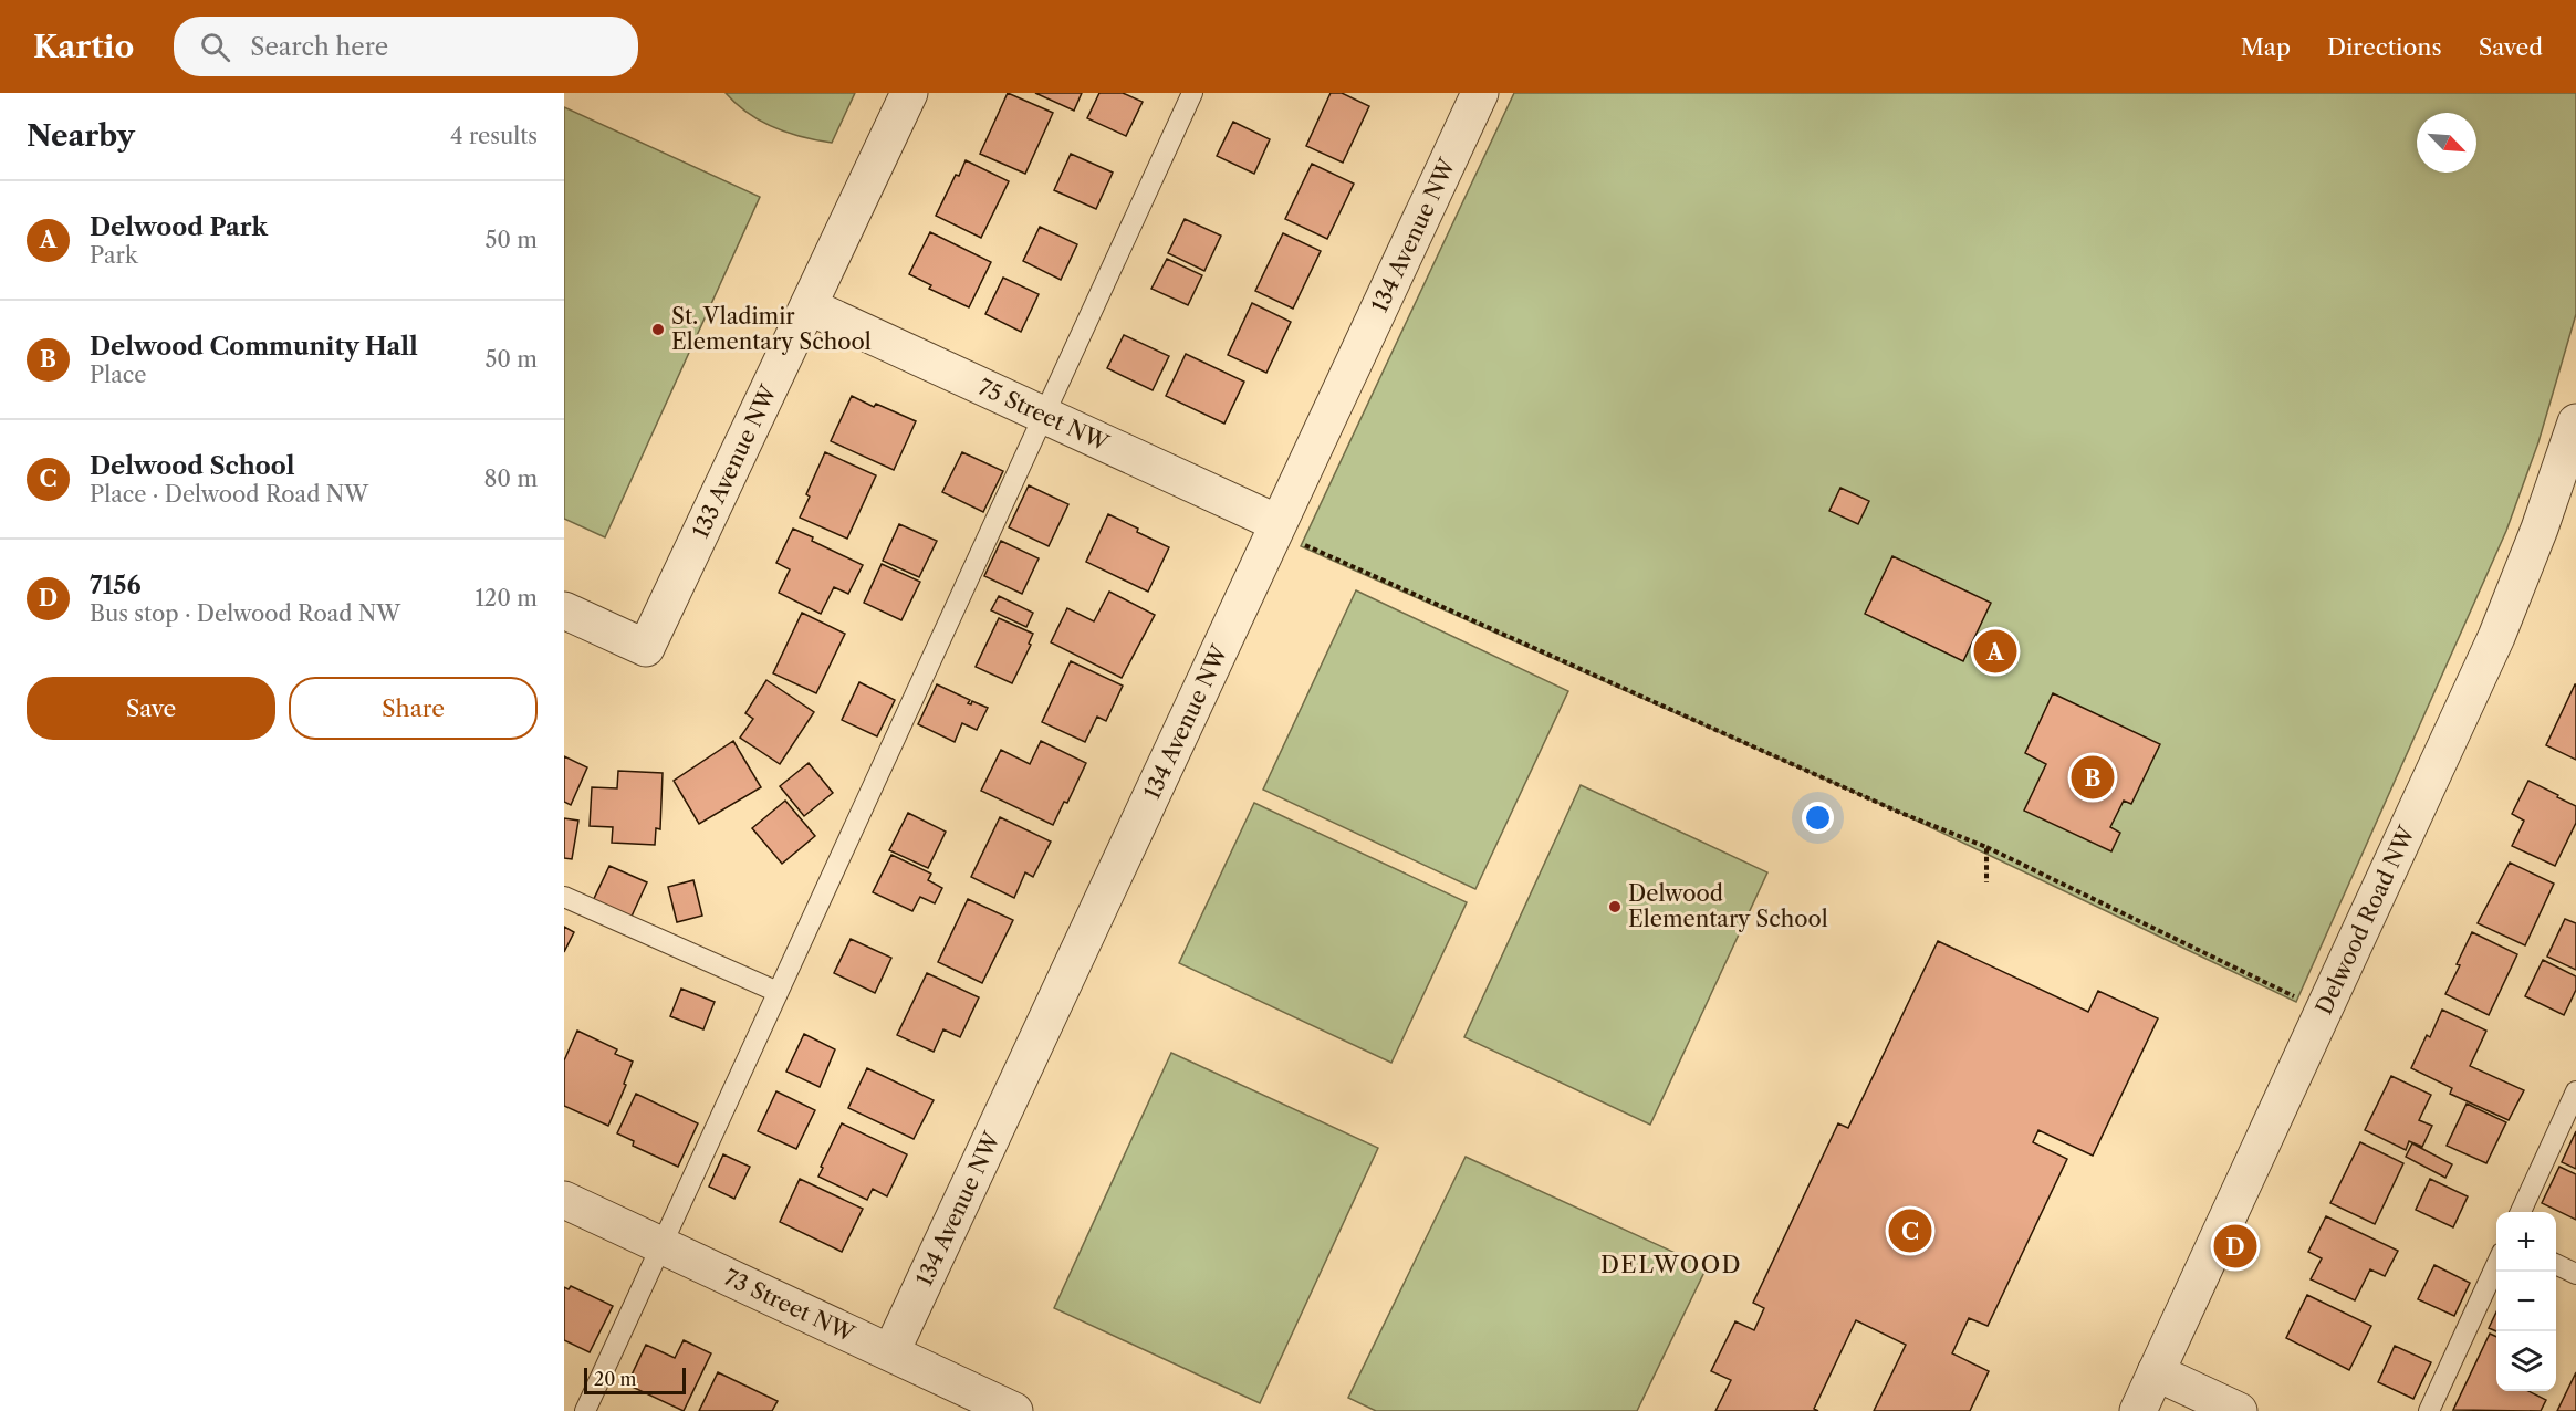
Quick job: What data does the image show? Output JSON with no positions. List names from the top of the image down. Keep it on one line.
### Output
{"streets":{"street":["134 Avenue NW","75 Street NW","133 Avenue NW","Delwood Road NW","73 Street NW"]},"crossings":[["134 Avenue NW","75 Street NW"],["134 Avenue NW","73 Street NW"],["75 Street NW","133 Avenue NW"]],"districts":["DELWOOD"],"places":["St. Vladimir Elementary School","Delwood Elementary School"],"scale_bar":"20 m","north":"bottom right","page":{"header":"Kartio","search":"Search here","nav":["Map","Directions","Saved"],"heading":["Nearby","4 results"],"list":[{"mark":"A","name":"Delwood Park","note":"Park","value":"50 m"},{"mark":"B","name":"Delwood Community Hall","note":"Place","value":"50 m"},{"mark":"C","name":"Delwood School","note":"Place · Delwood Road NW","value":"80 m"},{"mark":"D","name":"7156","note":"Bus stop · Delwood Road NW","value":"120 m"}],"pins":["A","B","C","D"],"buttons":["Save","Share"],"map_buttons":["+","−"],"scale":"20 m"}}
